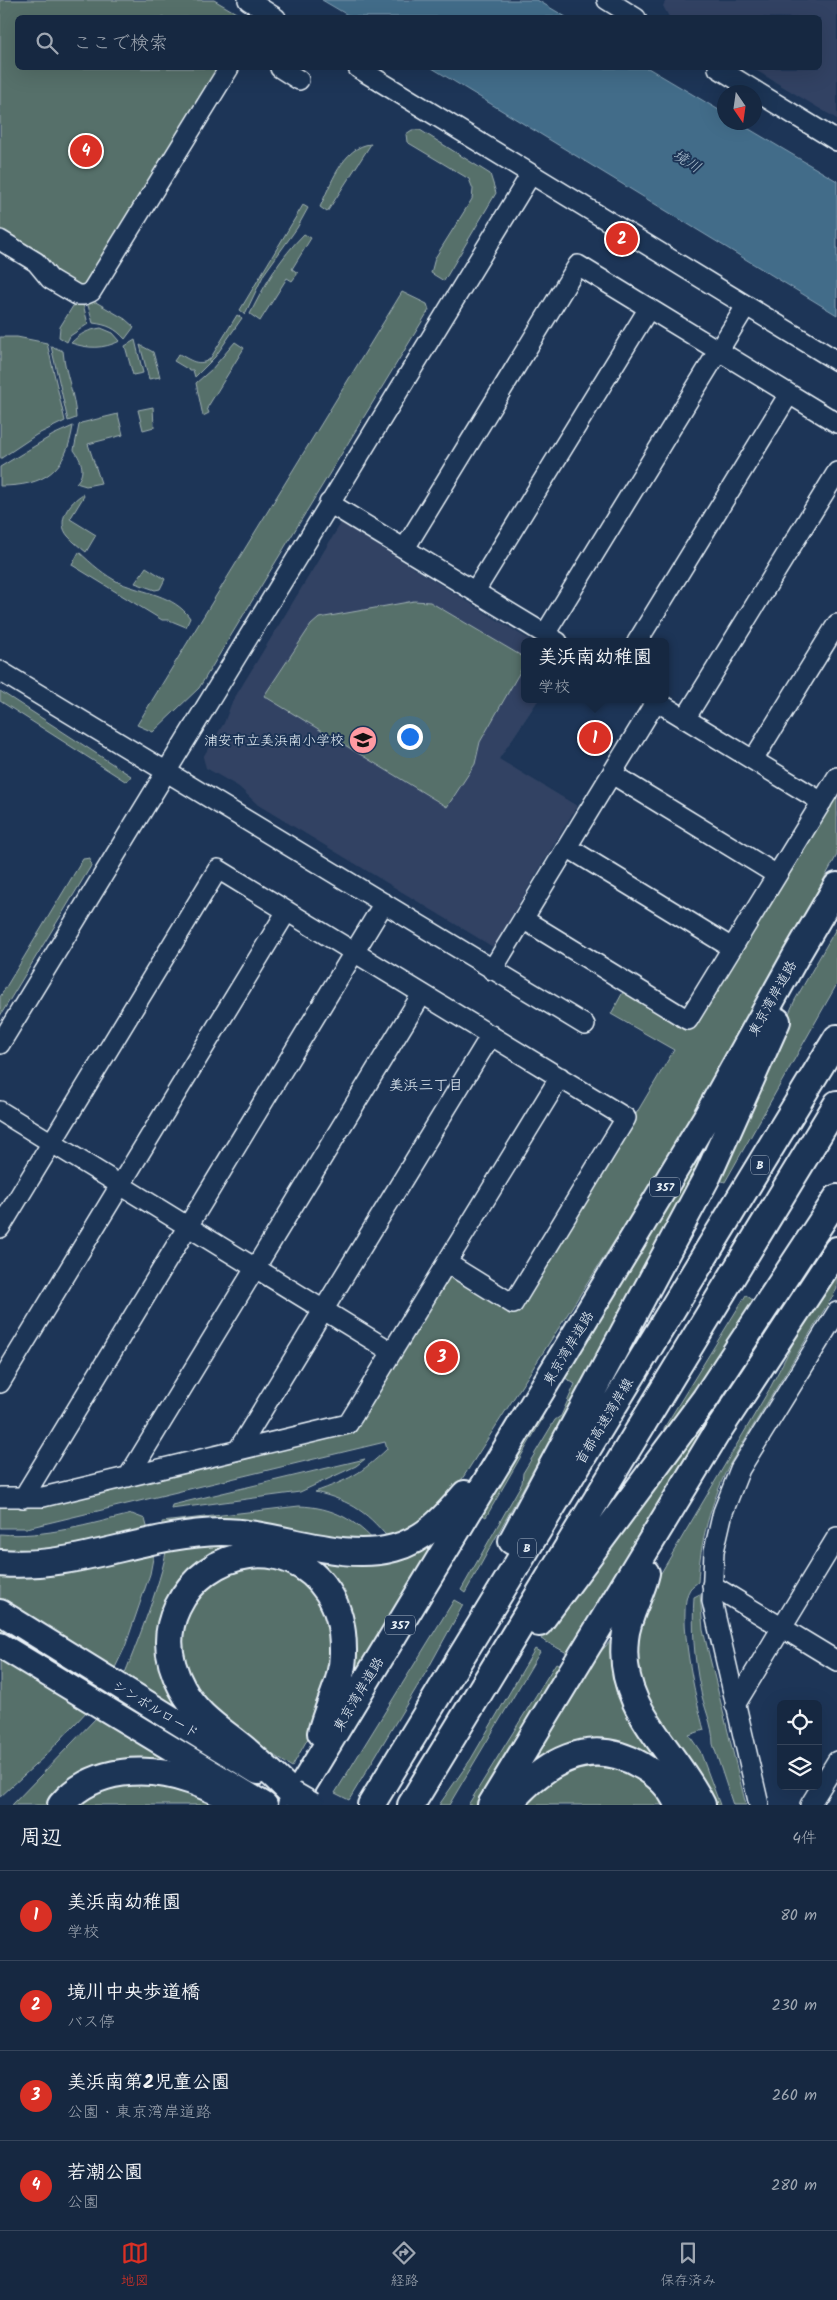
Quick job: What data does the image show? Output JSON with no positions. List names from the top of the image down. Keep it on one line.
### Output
{"streets":{"highway":["東京湾岸道路","B","357","首都高速湾岸線"],"main road":["シンボルロード"]},"crossings":[["東京湾岸道路","シンボルロード"]],"districts":["美浜三丁目"],"water":["境川"],"places":{"school or university":["浦安市立美浜南小学校"]},"north":"bottom","page":{"search":"ここで検索","pins":["4","2","1","3"],"popup":["美浜南幼稚園","学校"],"heading":["周辺","4件"],"list":[{"mark":"1","name":"美浜南幼稚園","note":"学校","value":"80 m"},{"mark":"2","name":"境川中央歩道橋","note":"バス停","value":"230 m"},{"mark":"3","name":"美浜南第2児童公園","note":"公園 · 東京湾岸道路","value":"260 m"},{"mark":"4","name":"若潮公園","note":"公園","value":"280 m"}],"nav":["地図","経路","保存済み"]}}
